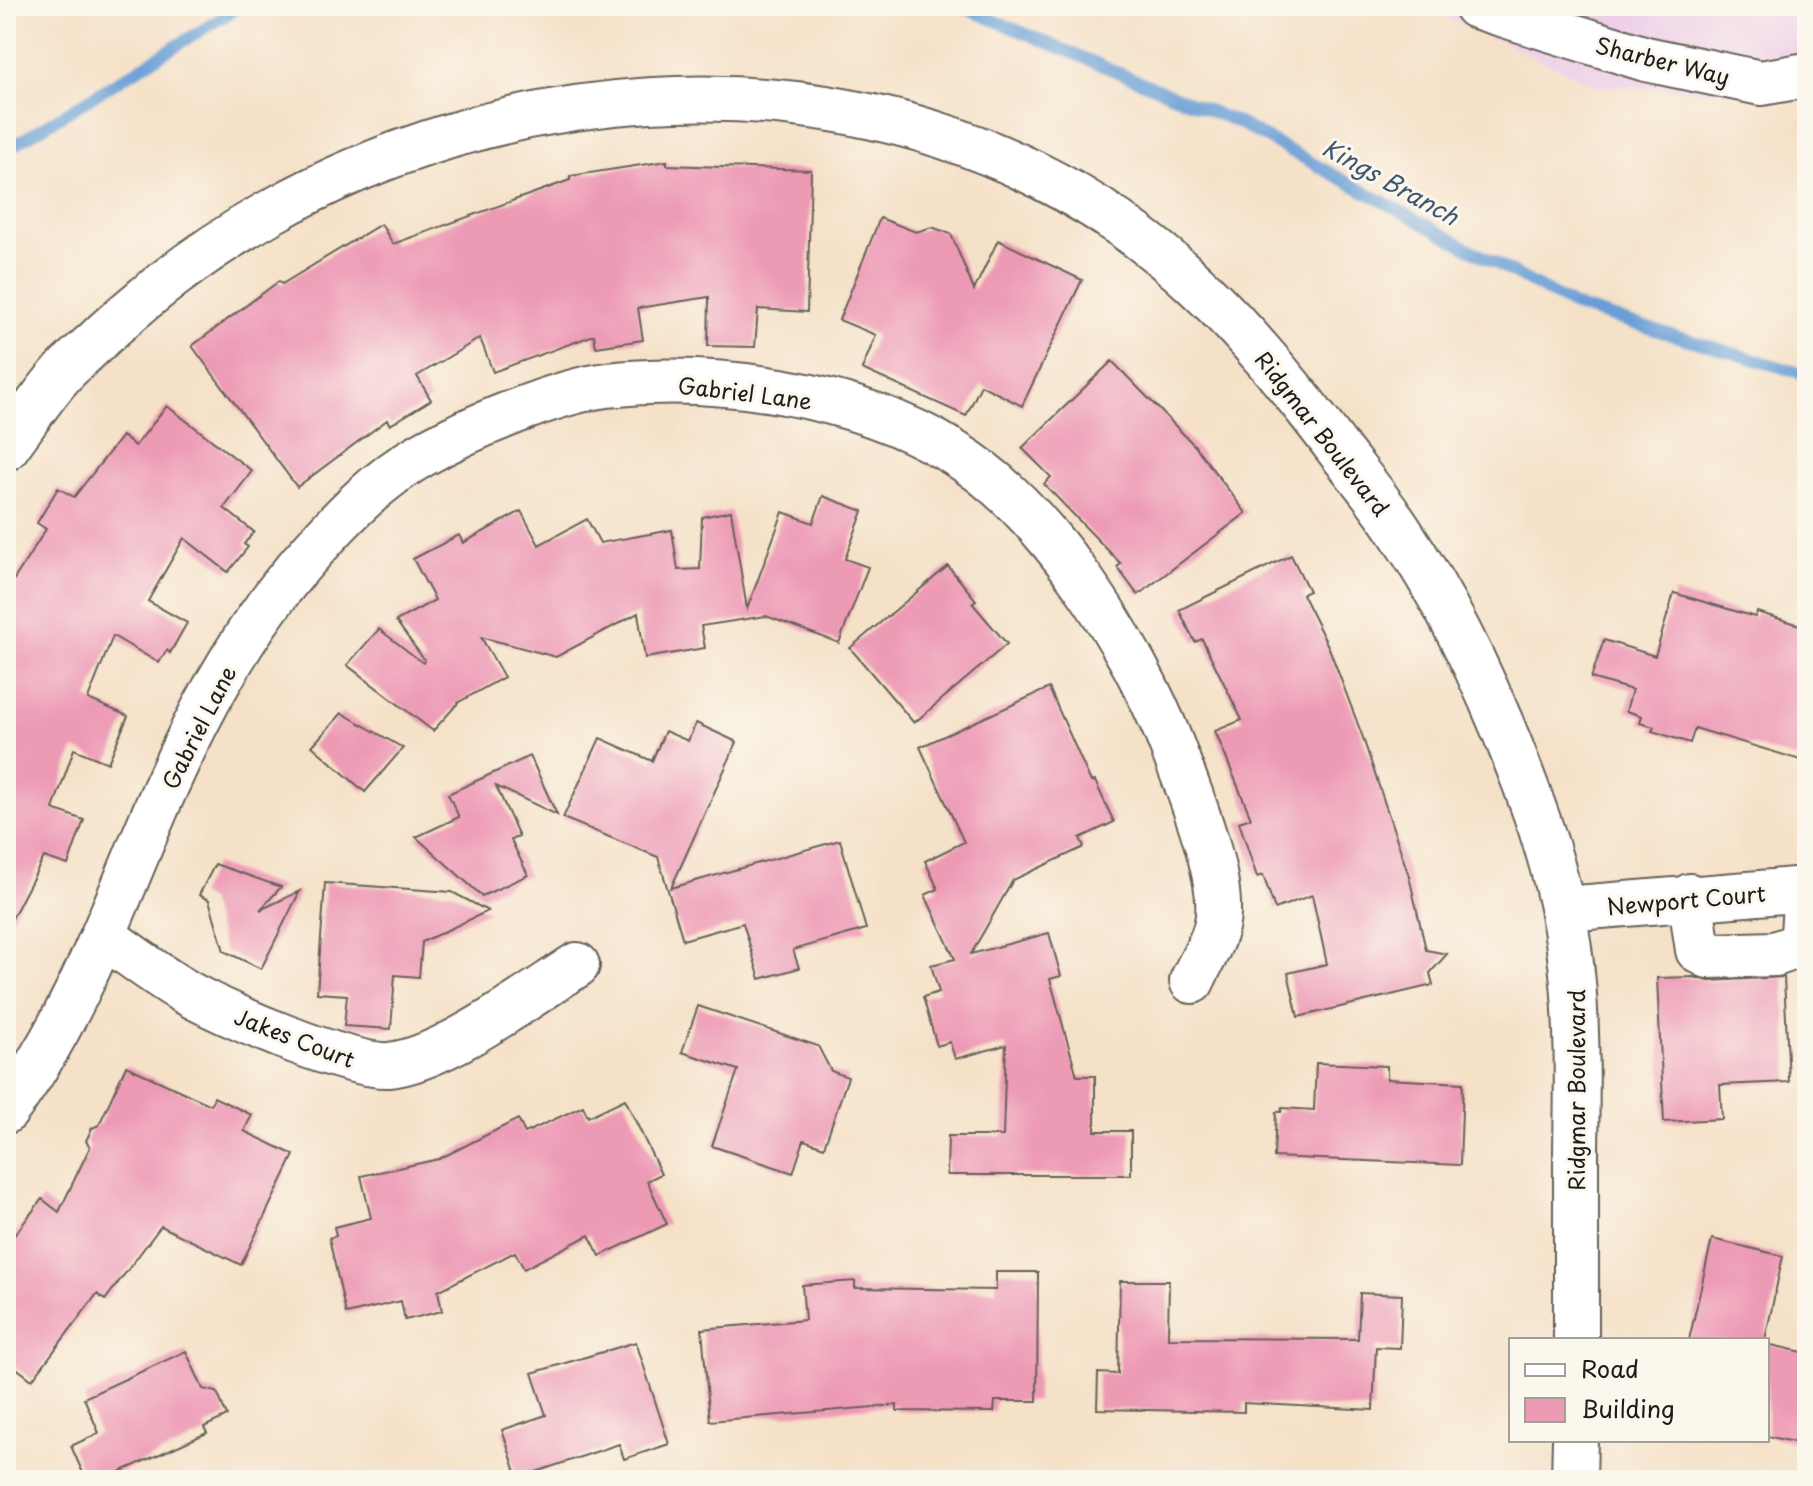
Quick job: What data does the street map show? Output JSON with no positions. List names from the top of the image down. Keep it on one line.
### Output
{"streets":{"street":["Sharber Way","Gabriel Lane","Ridgmar Boulevard","Newport Court","Jakes Court"]},"crossings":[["Gabriel Lane","Jakes Court"],["Ridgmar Boulevard","Newport Court"]],"water":["Kings Branch"],"legend":["Road","Building"]}
